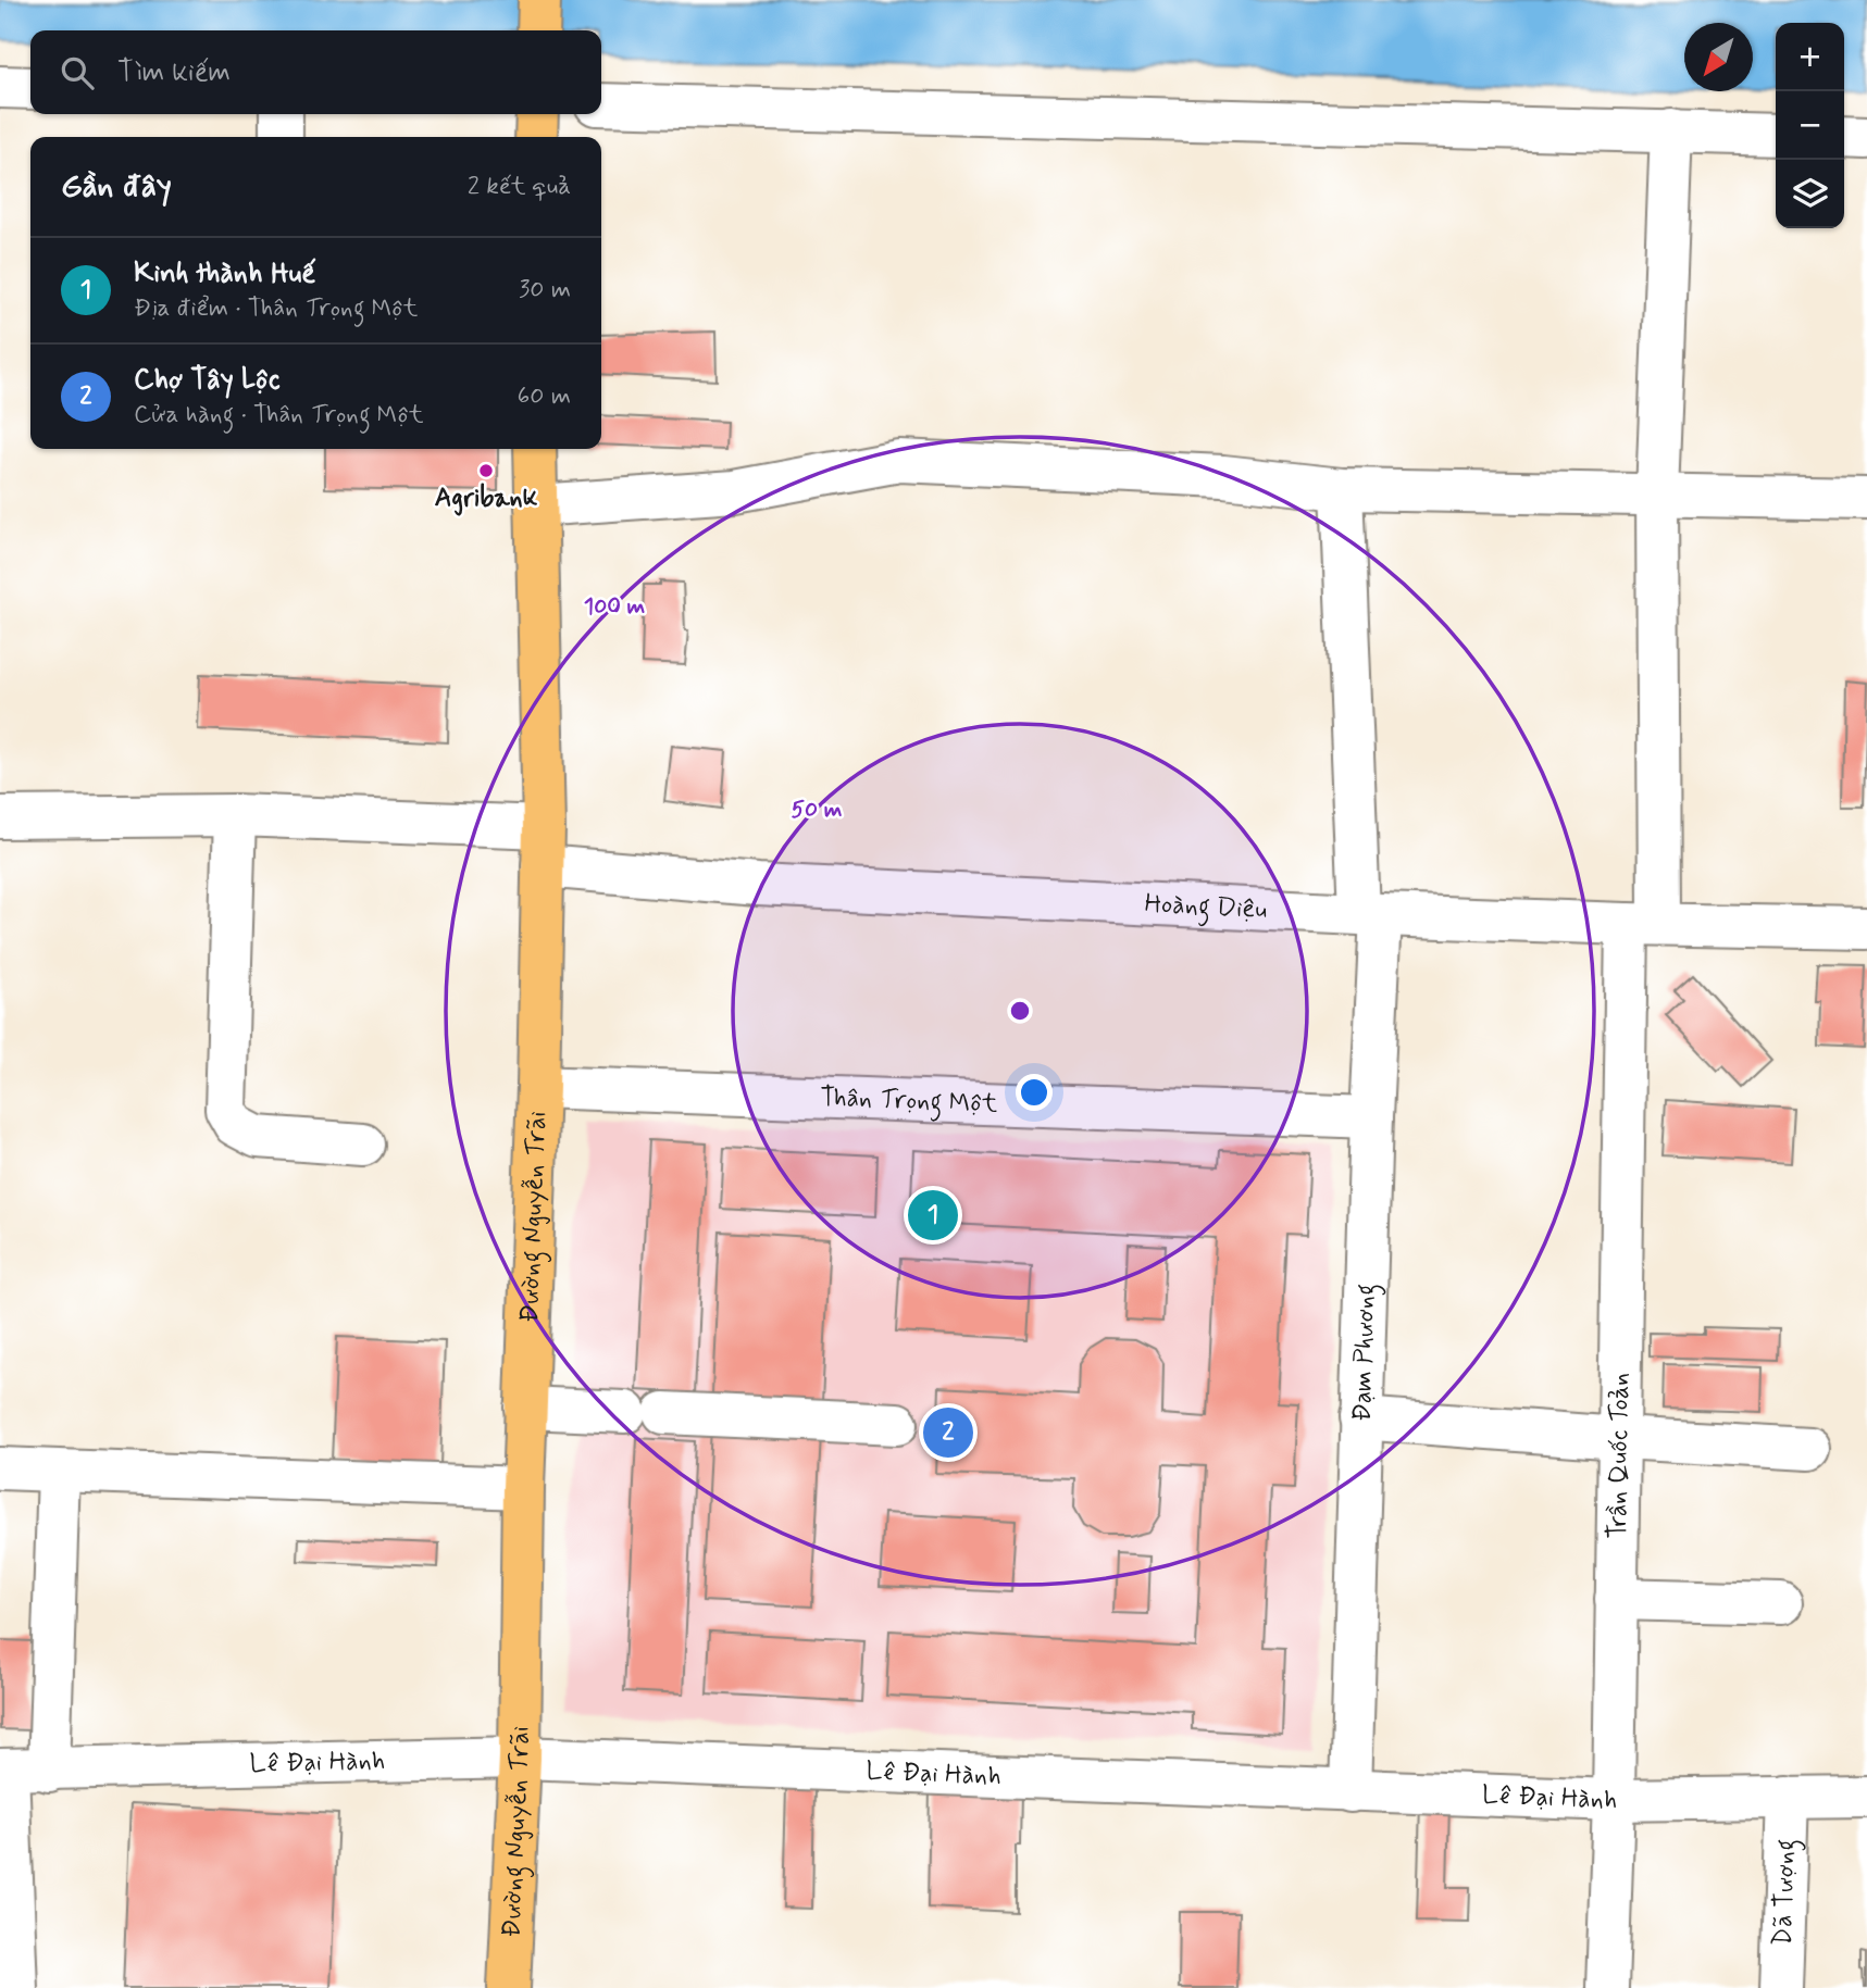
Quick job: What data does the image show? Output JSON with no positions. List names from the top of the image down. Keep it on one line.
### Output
{"streets":{"main road":["Đường Nguyễn Trãi"],"street":["Hoàng Diệu","Thân Trọng Một","Đạm Phương","Trần Quốc Toản","Lê Đại Hành","Dã Tượng"]},"crossings":[["Hoàng Diệu","Đường Nguyễn Trãi"],["Hoàng Diệu","Đạm Phương"],["Hoàng Diệu","Trần Quốc Toản"],["Thân Trọng Một","Đường Nguyễn Trãi"],["Thân Trọng Một","Đạm Phương"],["Đường Nguyễn Trãi","Lê Đại Hành"],["Đạm Phương","Lê Đại Hành"],["Trần Quốc Toản","Lê Đại Hành"],["Lê Đại Hành","Dã Tượng"]],"places":["Agribank"],"north":"bottom left","page":{"map_buttons":["+","−"],"search":"Tìm kiếm","heading":["Gần đây","2 kết quả"],"list":[{"mark":"1","name":"Kinh thành Huế","note":"Địa điểm · Thân Trọng Một","value":"30 m"},{"mark":"2","name":"Chợ Tây Lộc","note":"Cửa hàng · Thân Trọng Một","value":"60 m"}],"pins":["1","2"]},"rings":["100 m","50 m"]}
